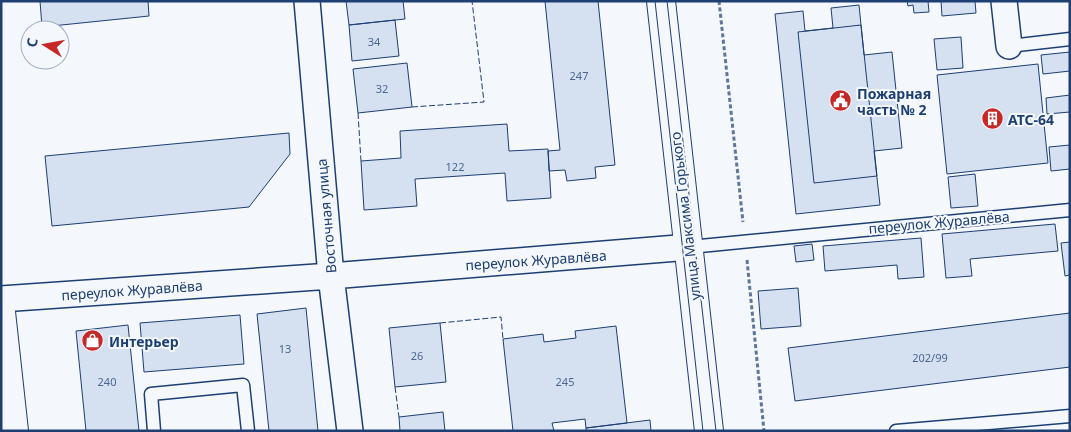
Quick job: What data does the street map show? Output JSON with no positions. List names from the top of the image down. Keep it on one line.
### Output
{"streets":{"main road":["улица Максима Горького"],"street":["Восточная улица","переулок Журавлёва"]},"crossings":[["Восточная улица","переулок Журавлёва"],["улица Максима Горького","переулок Журавлёва"]],"places":{"public building":["Пожарная часть № 2"],"building":["АТС-64"],"shop":["Интерьер"]},"house_numbers":["34","247","32","122","13","26","202/99","240","245"],"north":"left"}
